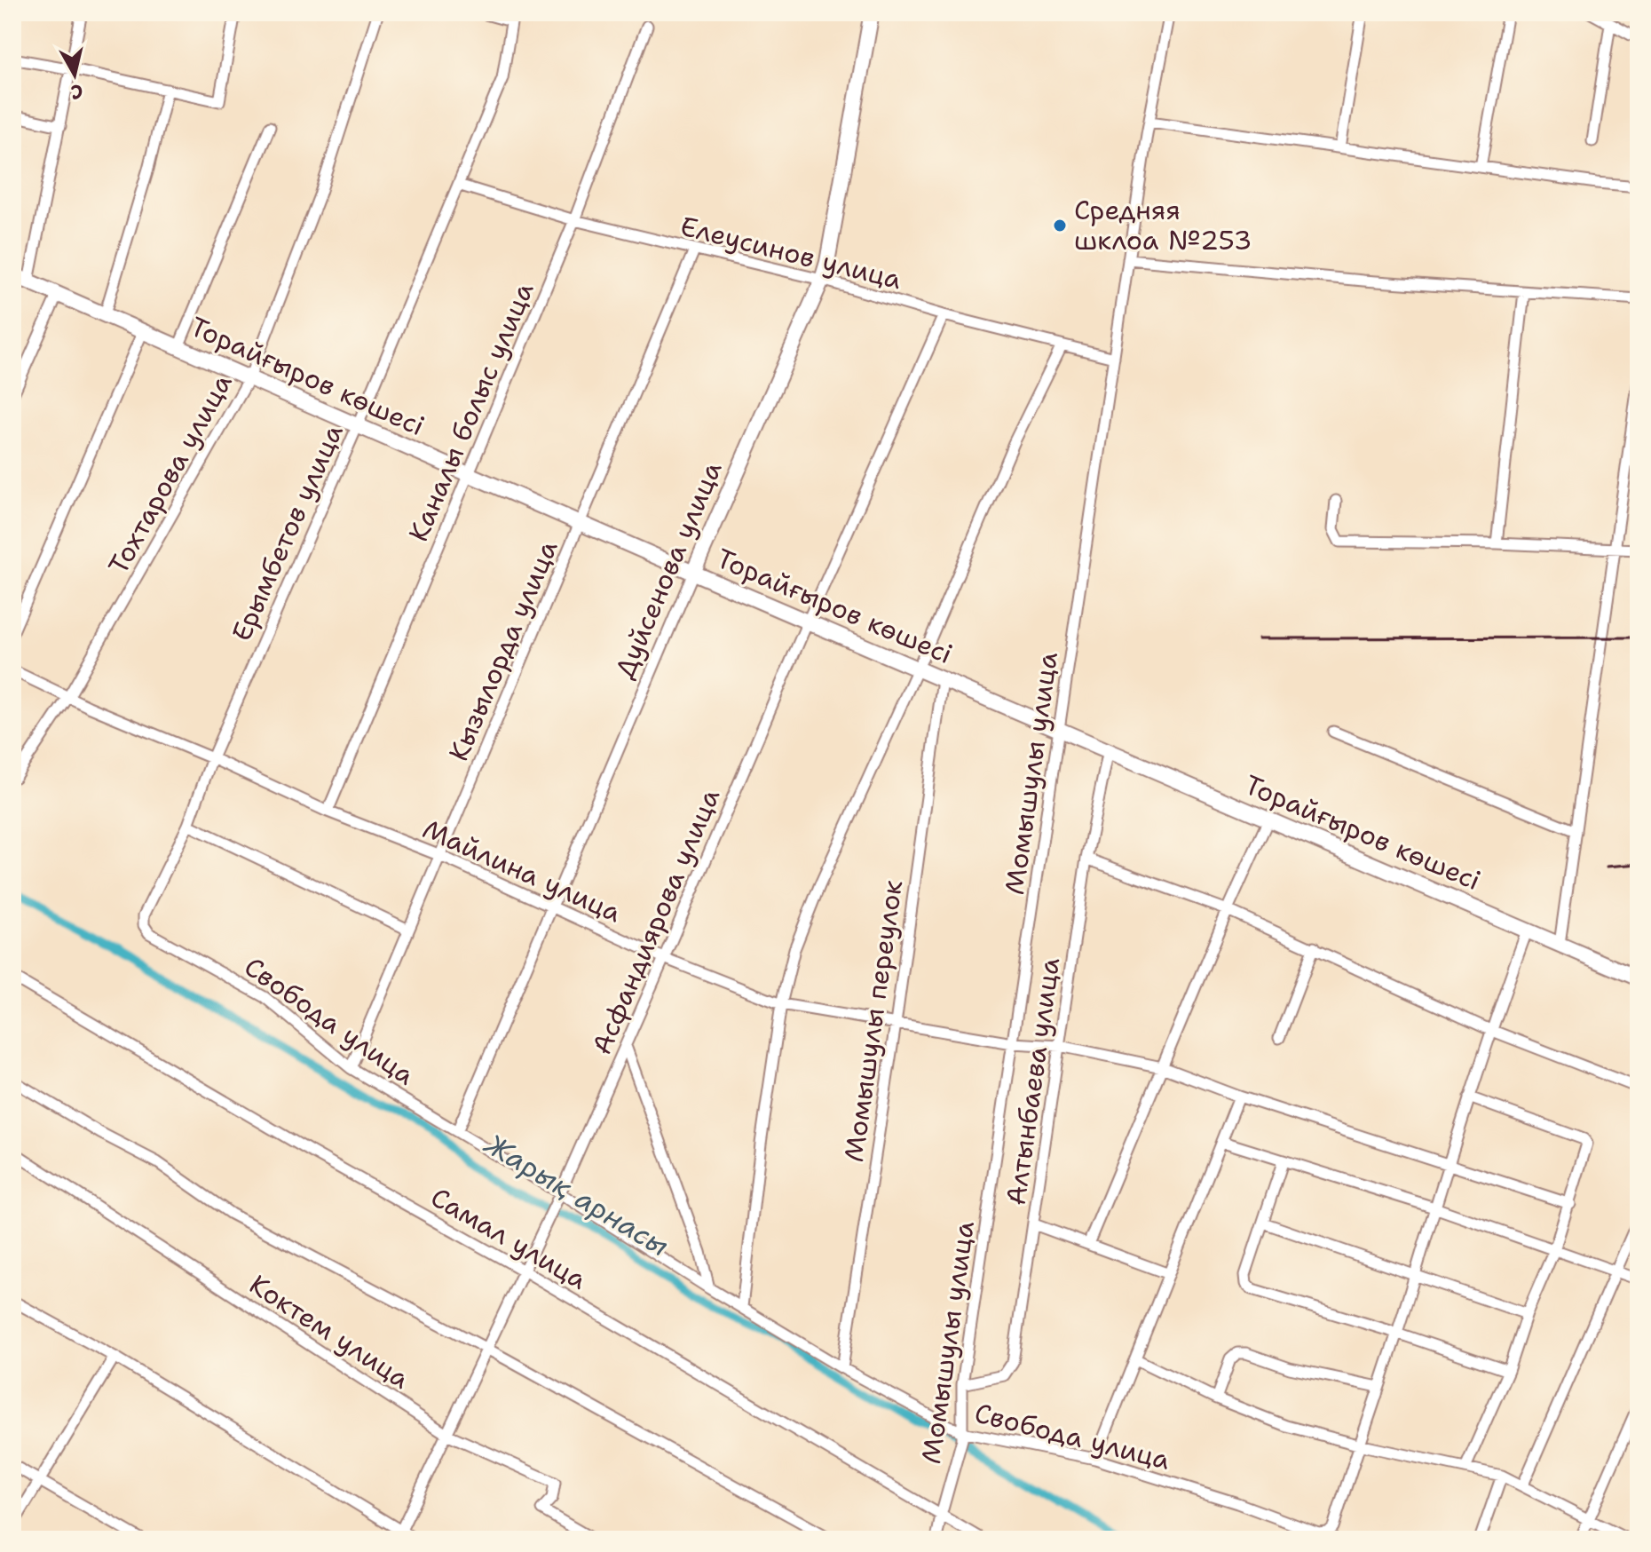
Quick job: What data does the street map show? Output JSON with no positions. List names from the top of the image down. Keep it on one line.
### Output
{"streets":{"street":["Елеусинов улица","Торайғыров көшесі","Каналы болыс улица","Тохтарова улица","Ерымбетов улица","Дуйсенова улица","Кызылорда улица","Момышулы улица","Майлина улица","Асфандиярова улица","Свобода улица","Момышулы переулок","Алтынбаева улица","Самал улица","Коктем улица"]},"crossings":[["Елеусинов улица","Каналы болыс улица"],["Елеусинов улица","Ерымбетов улица"],["Елеусинов улица","Дуйсенова улица"],["Елеусинов улица","Кызылорда улица"],["Елеусинов улица","Момышулы улица"],["Елеусинов улица","Асфандиярова улица"],["Торайғыров көшесі","Каналы болыс улица"],["Торайғыров көшесі","Тохтарова улица"],["Торайғыров көшесі","Ерымбетов улица"],["Торайғыров көшесі","Дуйсенова улица"],["Торайғыров көшесі","Кызылорда улица"],["Торайғыров көшесі","Момышулы улица"],["Торайғыров көшесі","Асфандиярова улица"],["Торайғыров көшесі","Момышулы переулок"],["Торайғыров көшесі","Алтынбаева улица"],["Каналы болыс улица","Майлина улица"],["Тохтарова улица","Майлина улица"],["Ерымбетов улица","Майлина улица"],["Ерымбетов улица","Свобода улица"],["Дуйсенова улица","Майлина улица"],["Дуйсенова улица","Свобода улица"],["Кызылорда улица","Майлина улица"],["Кызылорда улица","Свобода улица"],["Момышулы улица","Майлина улица"],["Момышулы улица","Свобода улица"],["Момышулы улица","Алтынбаева улица"],["Момышулы улица","Самал улица"],["Майлина улица","Асфандиярова улица"],["Майлина улица","Момышулы переулок"],["Майлина улица","Алтынбаева улица"],["Асфандиярова улица","Свобода улица"],["Асфандиярова улица","Самал улица"],["Асфандиярова улица","Коктем улица"],["Свобода улица","Момышулы переулок"]],"water":["Жарық арнасы"],"places":["Средняя шклоа №253"],"north":"bottom"}
